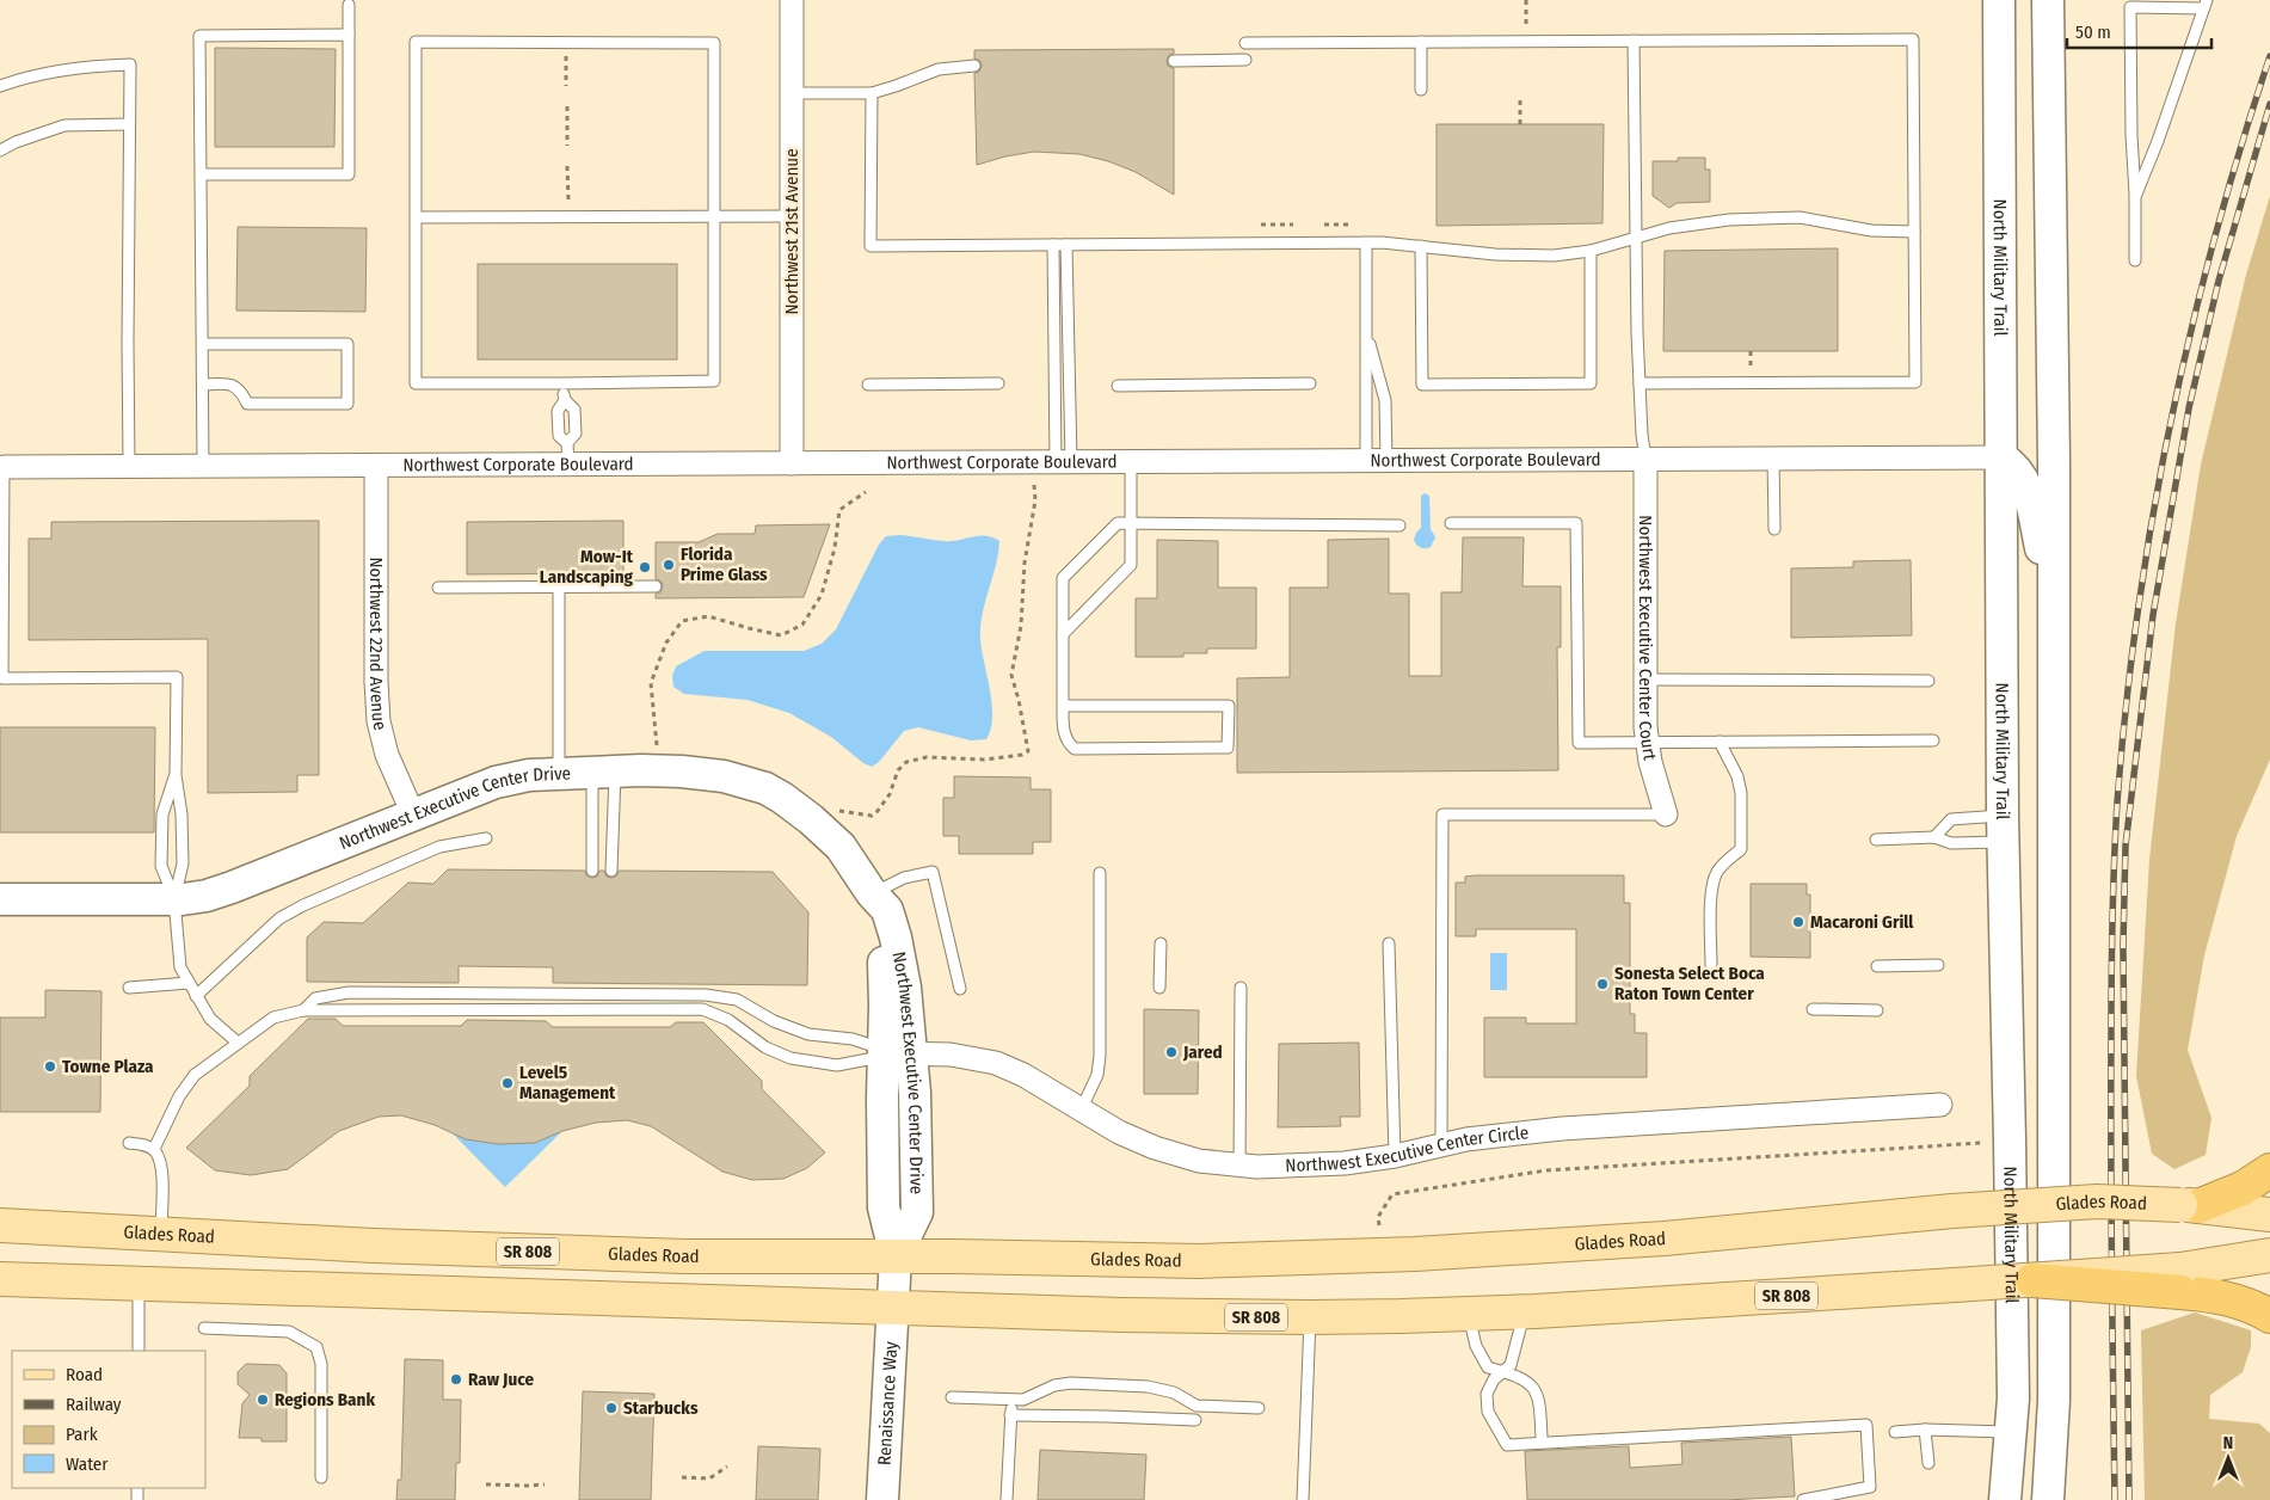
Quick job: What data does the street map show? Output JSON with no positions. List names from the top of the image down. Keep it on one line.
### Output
{"streets":{"main road":["North Military Trail","Northwest Executive Center Drive","Glades Road","SR 808","Renaissance Way"],"street":["Northwest 21st Avenue","Northwest Corporate Boulevard","Northwest Executive Center Court","Northwest 22nd Avenue","Northwest Executive Center Circle"]},"crossings":[["Northwest 21st Avenue","Northwest Corporate Boulevard"],["North Military Trail","Northwest Corporate Boulevard"],["Northwest Corporate Boulevard","Northwest Executive Center Court"],["Northwest Corporate Boulevard","Northwest 22nd Avenue"],["Northwest 22nd Avenue","Northwest Executive Center Drive"],["Northwest Executive Center Drive","Northwest Executive Center Circle"],["Northwest Executive Center Drive","Glades Road"],["Northwest Executive Center Drive","SR 808"],["Northwest Executive Center Drive","Renaissance Way"],["SR 808","Renaissance Way"]],"places":["Florida Prime Glass","Mow-It Landscaping","Macaroni Grill","Sonesta Select Boca Raton Town Center","Jared","Towne Plaza","Level5 Management","Raw Juce","Regions Bank","Starbucks"],"legend":["Road","Railway","Park","Water"],"scale_bar":"50 m","north":"top"}
